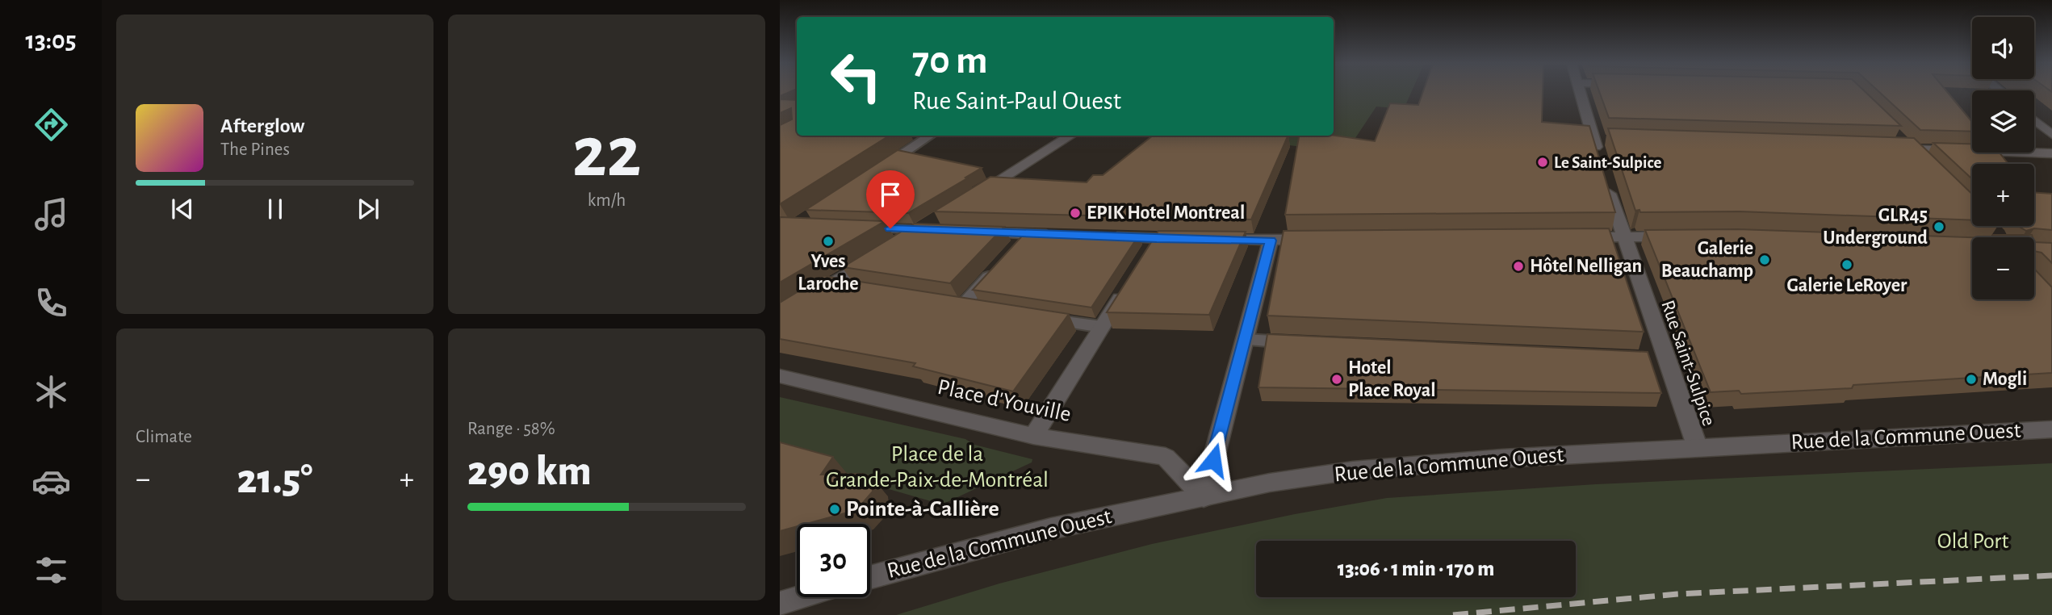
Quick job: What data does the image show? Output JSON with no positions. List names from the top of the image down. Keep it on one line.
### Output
{"streets":{"street":["Rue Saint-Sulpice","Place d'Youville","Rue de la Commune Ouest"]},"crossings":[["Rue Saint-Sulpice","Rue de la Commune Ouest"],["Place d'Youville","Rue de la Commune Ouest"]],"parks":["Place de la Grande-Paix-de-Montréal","Old Port"],"places":["Le Saint-Sulpice","EPIK Hotel Montreal","GLR45 Underground","Yves Laroche","Galerie Beauchamp","Galerie LeRoyer","Hôtel Nelligan","Hotel Place Royal","Mogli","Pointe-à-Callière"],"page":{"tabs":"13:05","tile":[["22","km/h"],"Climate",["Range · 58%","290 km"]],"map_buttons":["+","−"],"turn":["70 m","Rue Saint-Paul Ouest"],"song":["Afterglow","The Pines"],"heat":["−","21.5°","+"],"limit":"30","trip":"13:06 · 1 min · 170 m"}}
